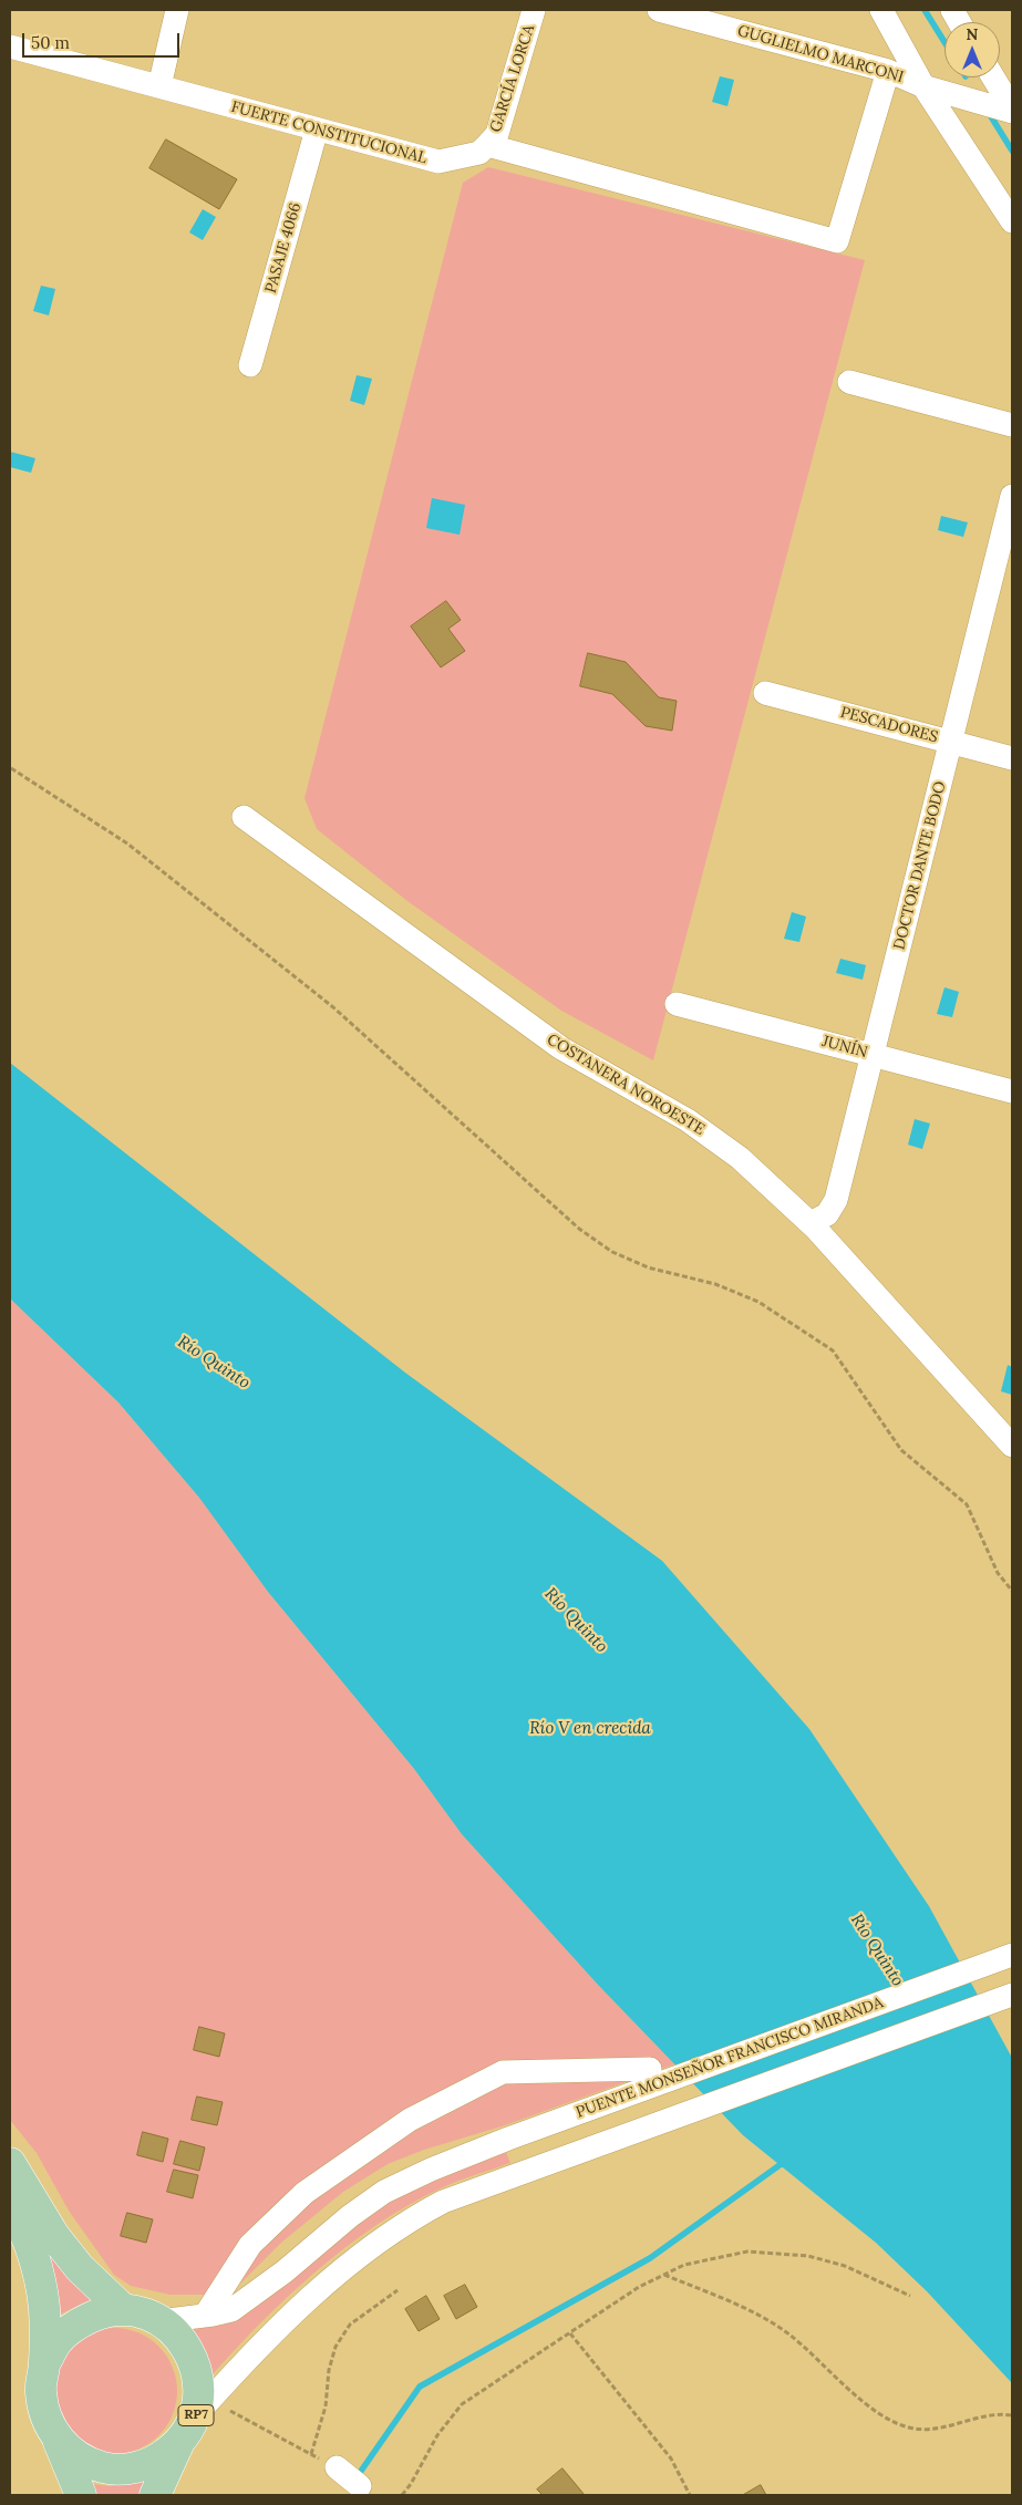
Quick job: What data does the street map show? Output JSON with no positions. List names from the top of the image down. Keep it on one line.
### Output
{"streets":{"main road":["RP7"],"street":["GUGLIELMO MARCONI","GARCÍA LORCA","FUERTE CONSTITUCIONAL","PASAJE 4066","PESCADORES","DOCTOR DANTE BODO","JUNÍN","COSTANERA NOROESTE","PUENTE MONSEÑOR FRANCISCO MIRANDA"]},"crossings":[["GARCÍA LORCA","FUERTE CONSTITUCIONAL"],["FUERTE CONSTITUCIONAL","PASAJE 4066"],["PESCADORES","DOCTOR DANTE BODO"],["DOCTOR DANTE BODO","JUNÍN"],["DOCTOR DANTE BODO","COSTANERA NOROESTE"],["PUENTE MONSEÑOR FRANCISCO MIRANDA","RP7"]],"water":["Río Quinto","Río V en crecida"],"scale_bar":"50 m","north":"top"}
